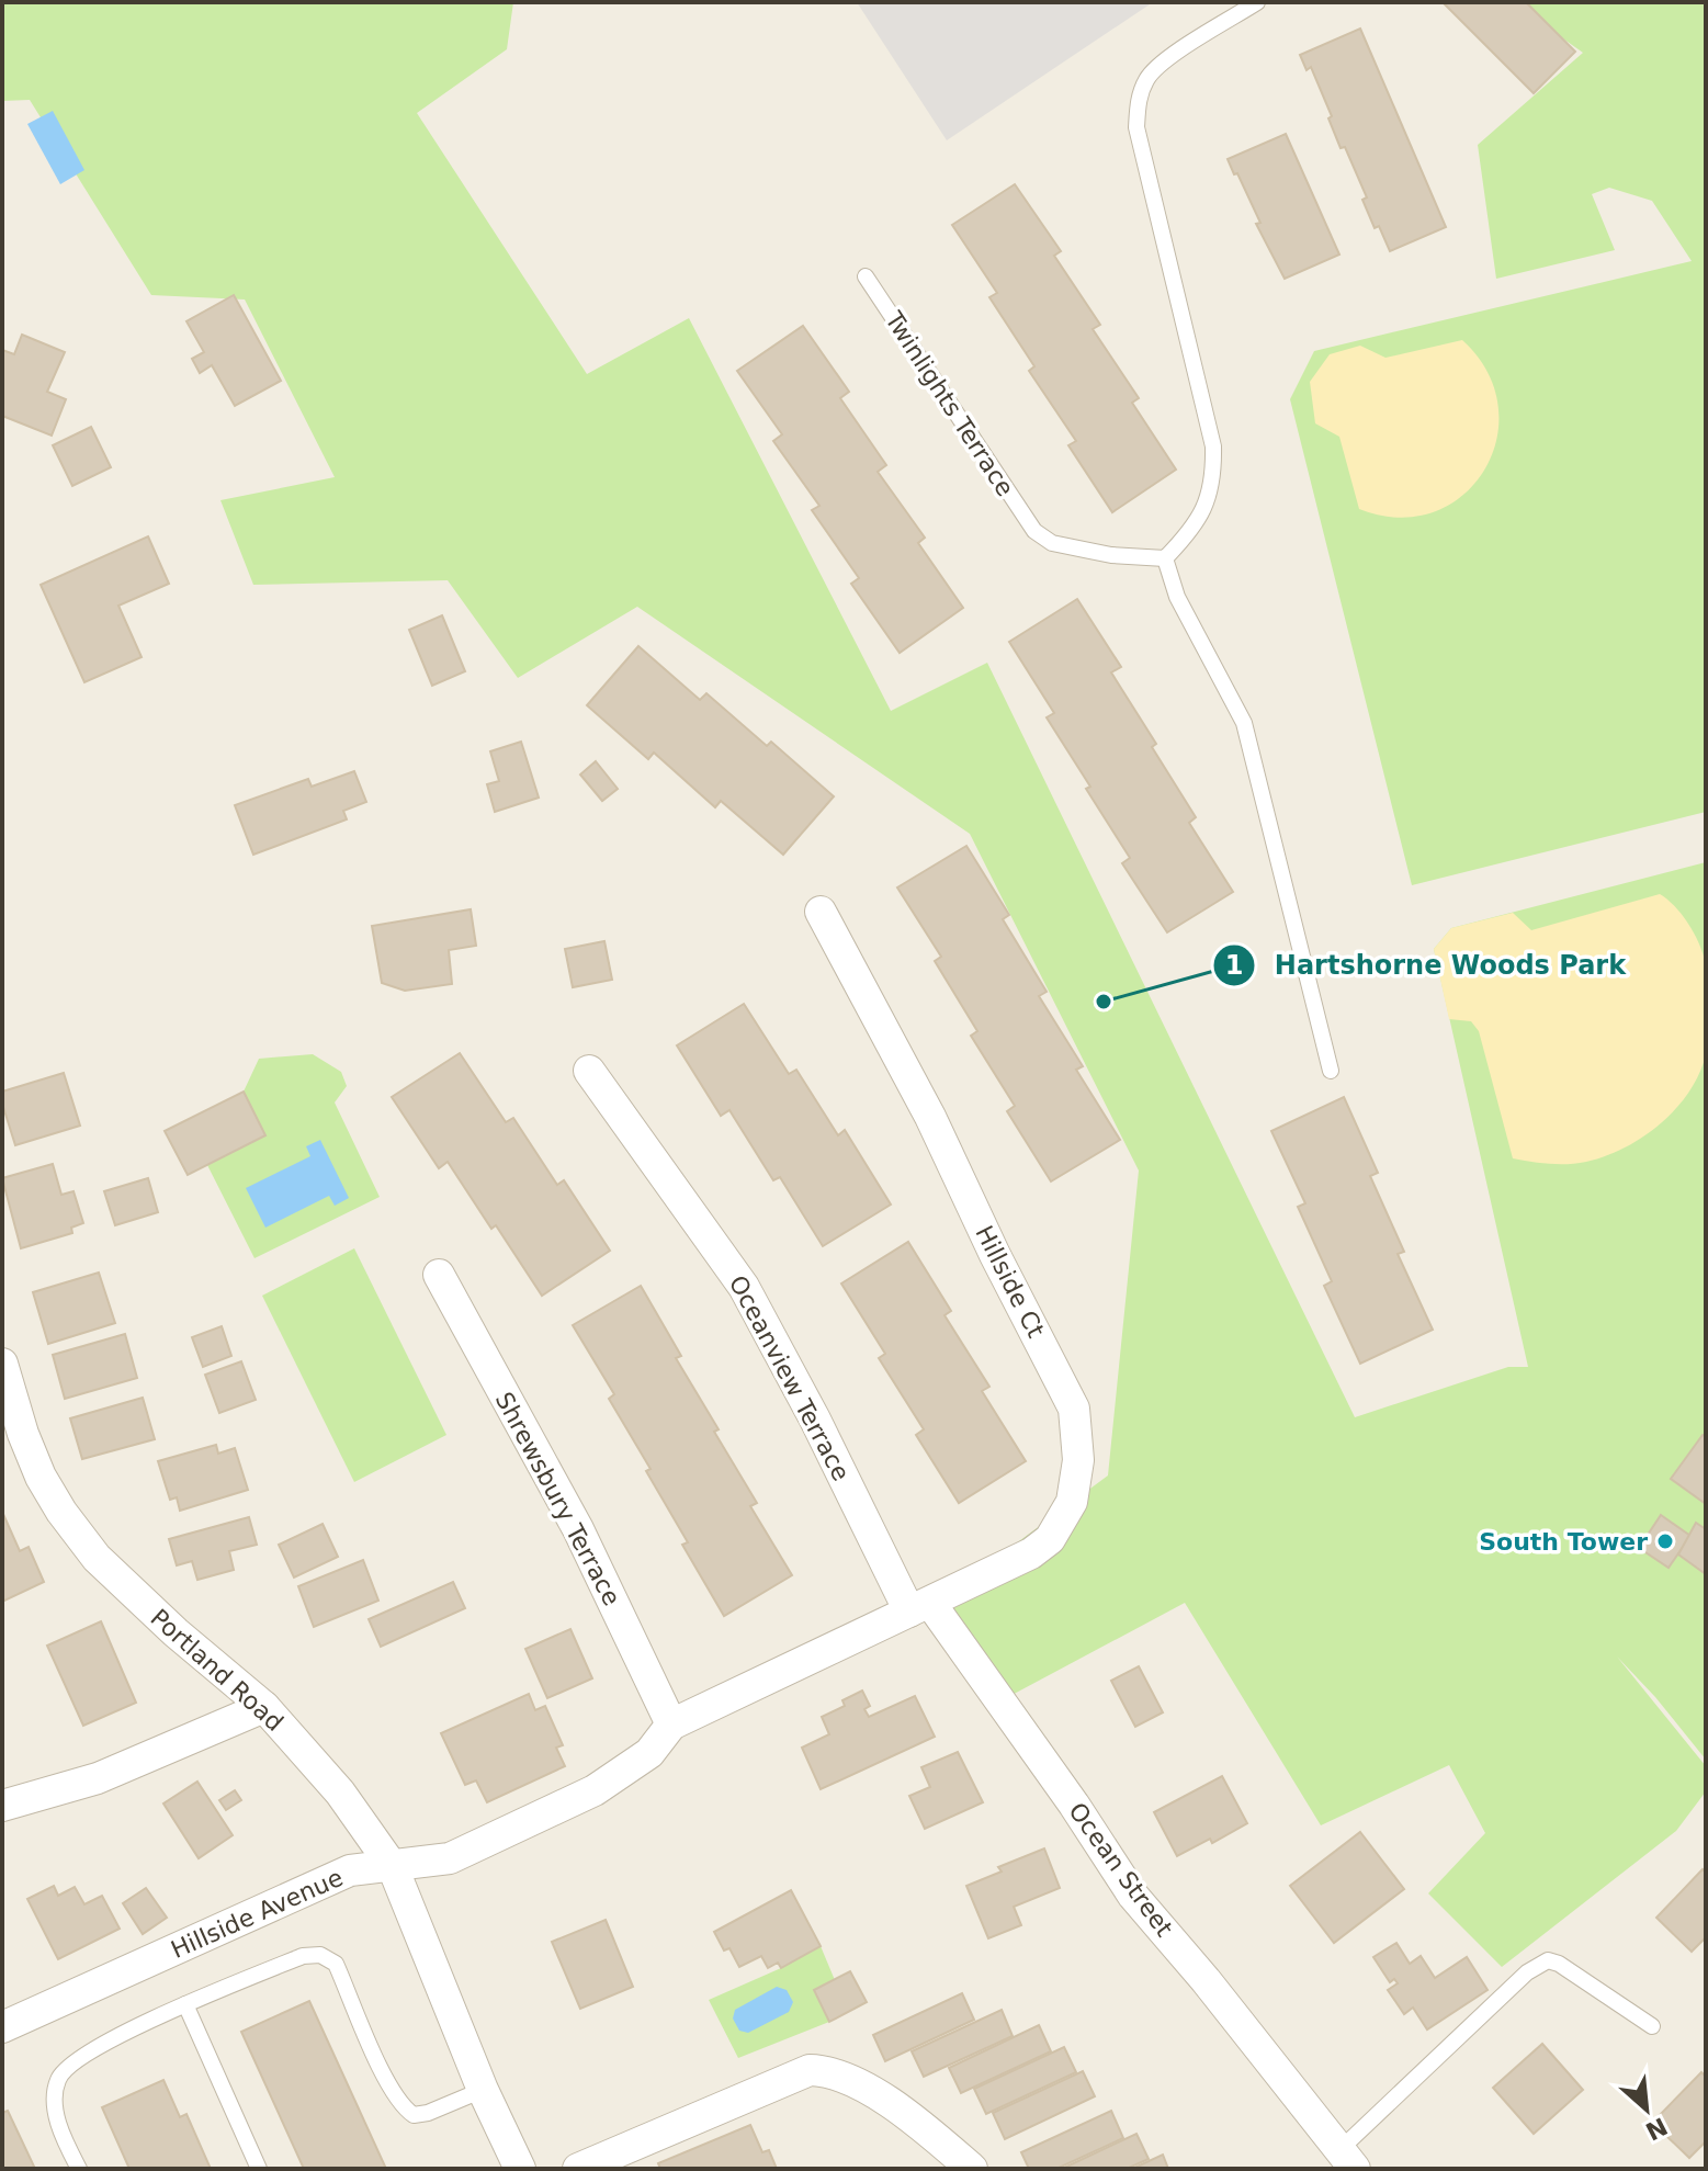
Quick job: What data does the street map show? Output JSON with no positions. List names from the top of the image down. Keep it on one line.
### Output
{"streets":{"street":["Hillside Ct","Oceanview Terrace","Shrewsbury Terrace","Portland Road","Ocean Street","Hillside Avenue"],"lane":["Twinlights Terrace"]},"crossings":[["Hillside Ct","Oceanview Terrace"],["Hillside Ct","Ocean Street"],["Hillside Ct","Hillside Avenue"],["Oceanview Terrace","Ocean Street"],["Oceanview Terrace","Hillside Avenue"],["Shrewsbury Terrace","Hillside Avenue"],["Portland Road","Hillside Avenue"],["Ocean Street","Hillside Avenue"]],"places":["Hartshorne Woods Park","South Tower"],"north":"bottom right"}
